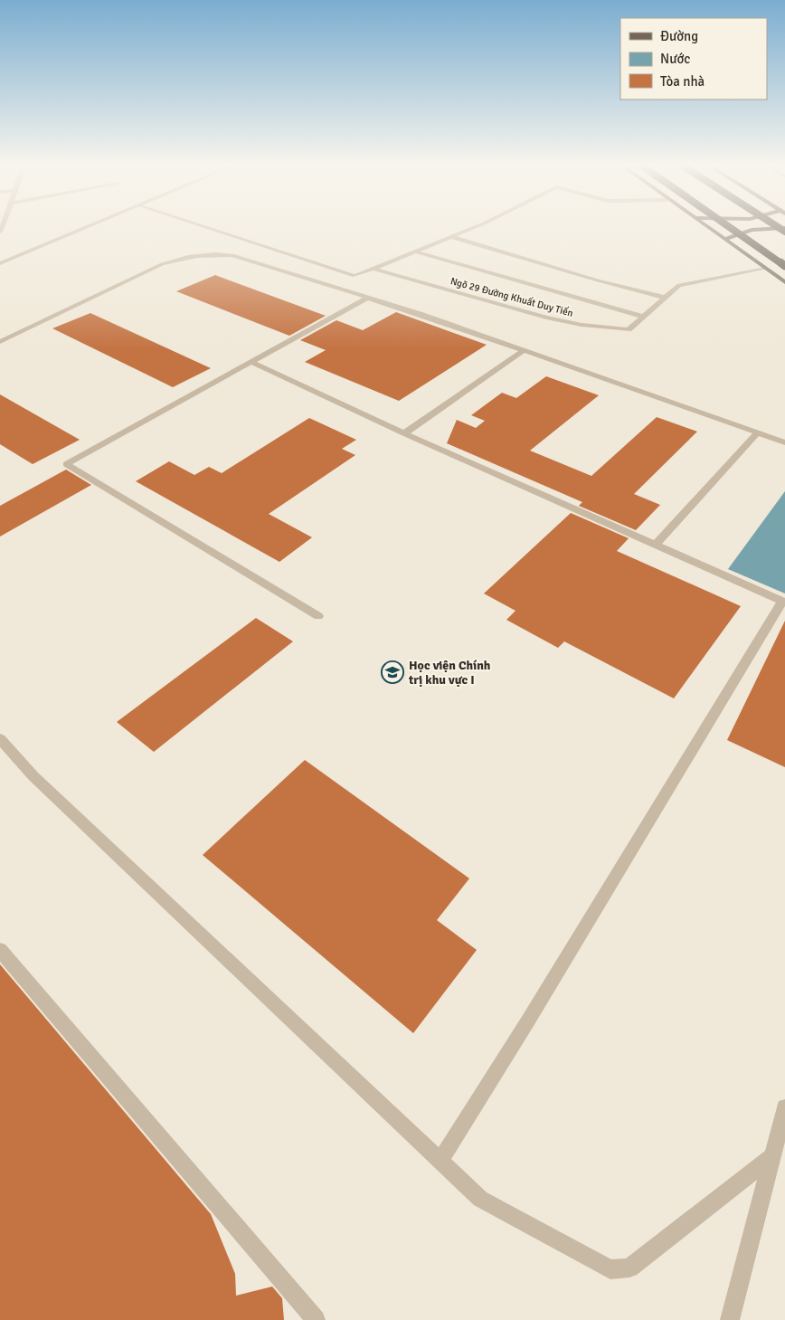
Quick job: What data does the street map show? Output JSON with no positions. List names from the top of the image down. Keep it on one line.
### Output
{"streets":{"street":["Ngõ 29 Đường Khuất Duy Tiến"]},"places":{"school or university":["Học viện Chính trị khu vực I"]},"legend":["Đường","Nước","Tòa nhà"]}
